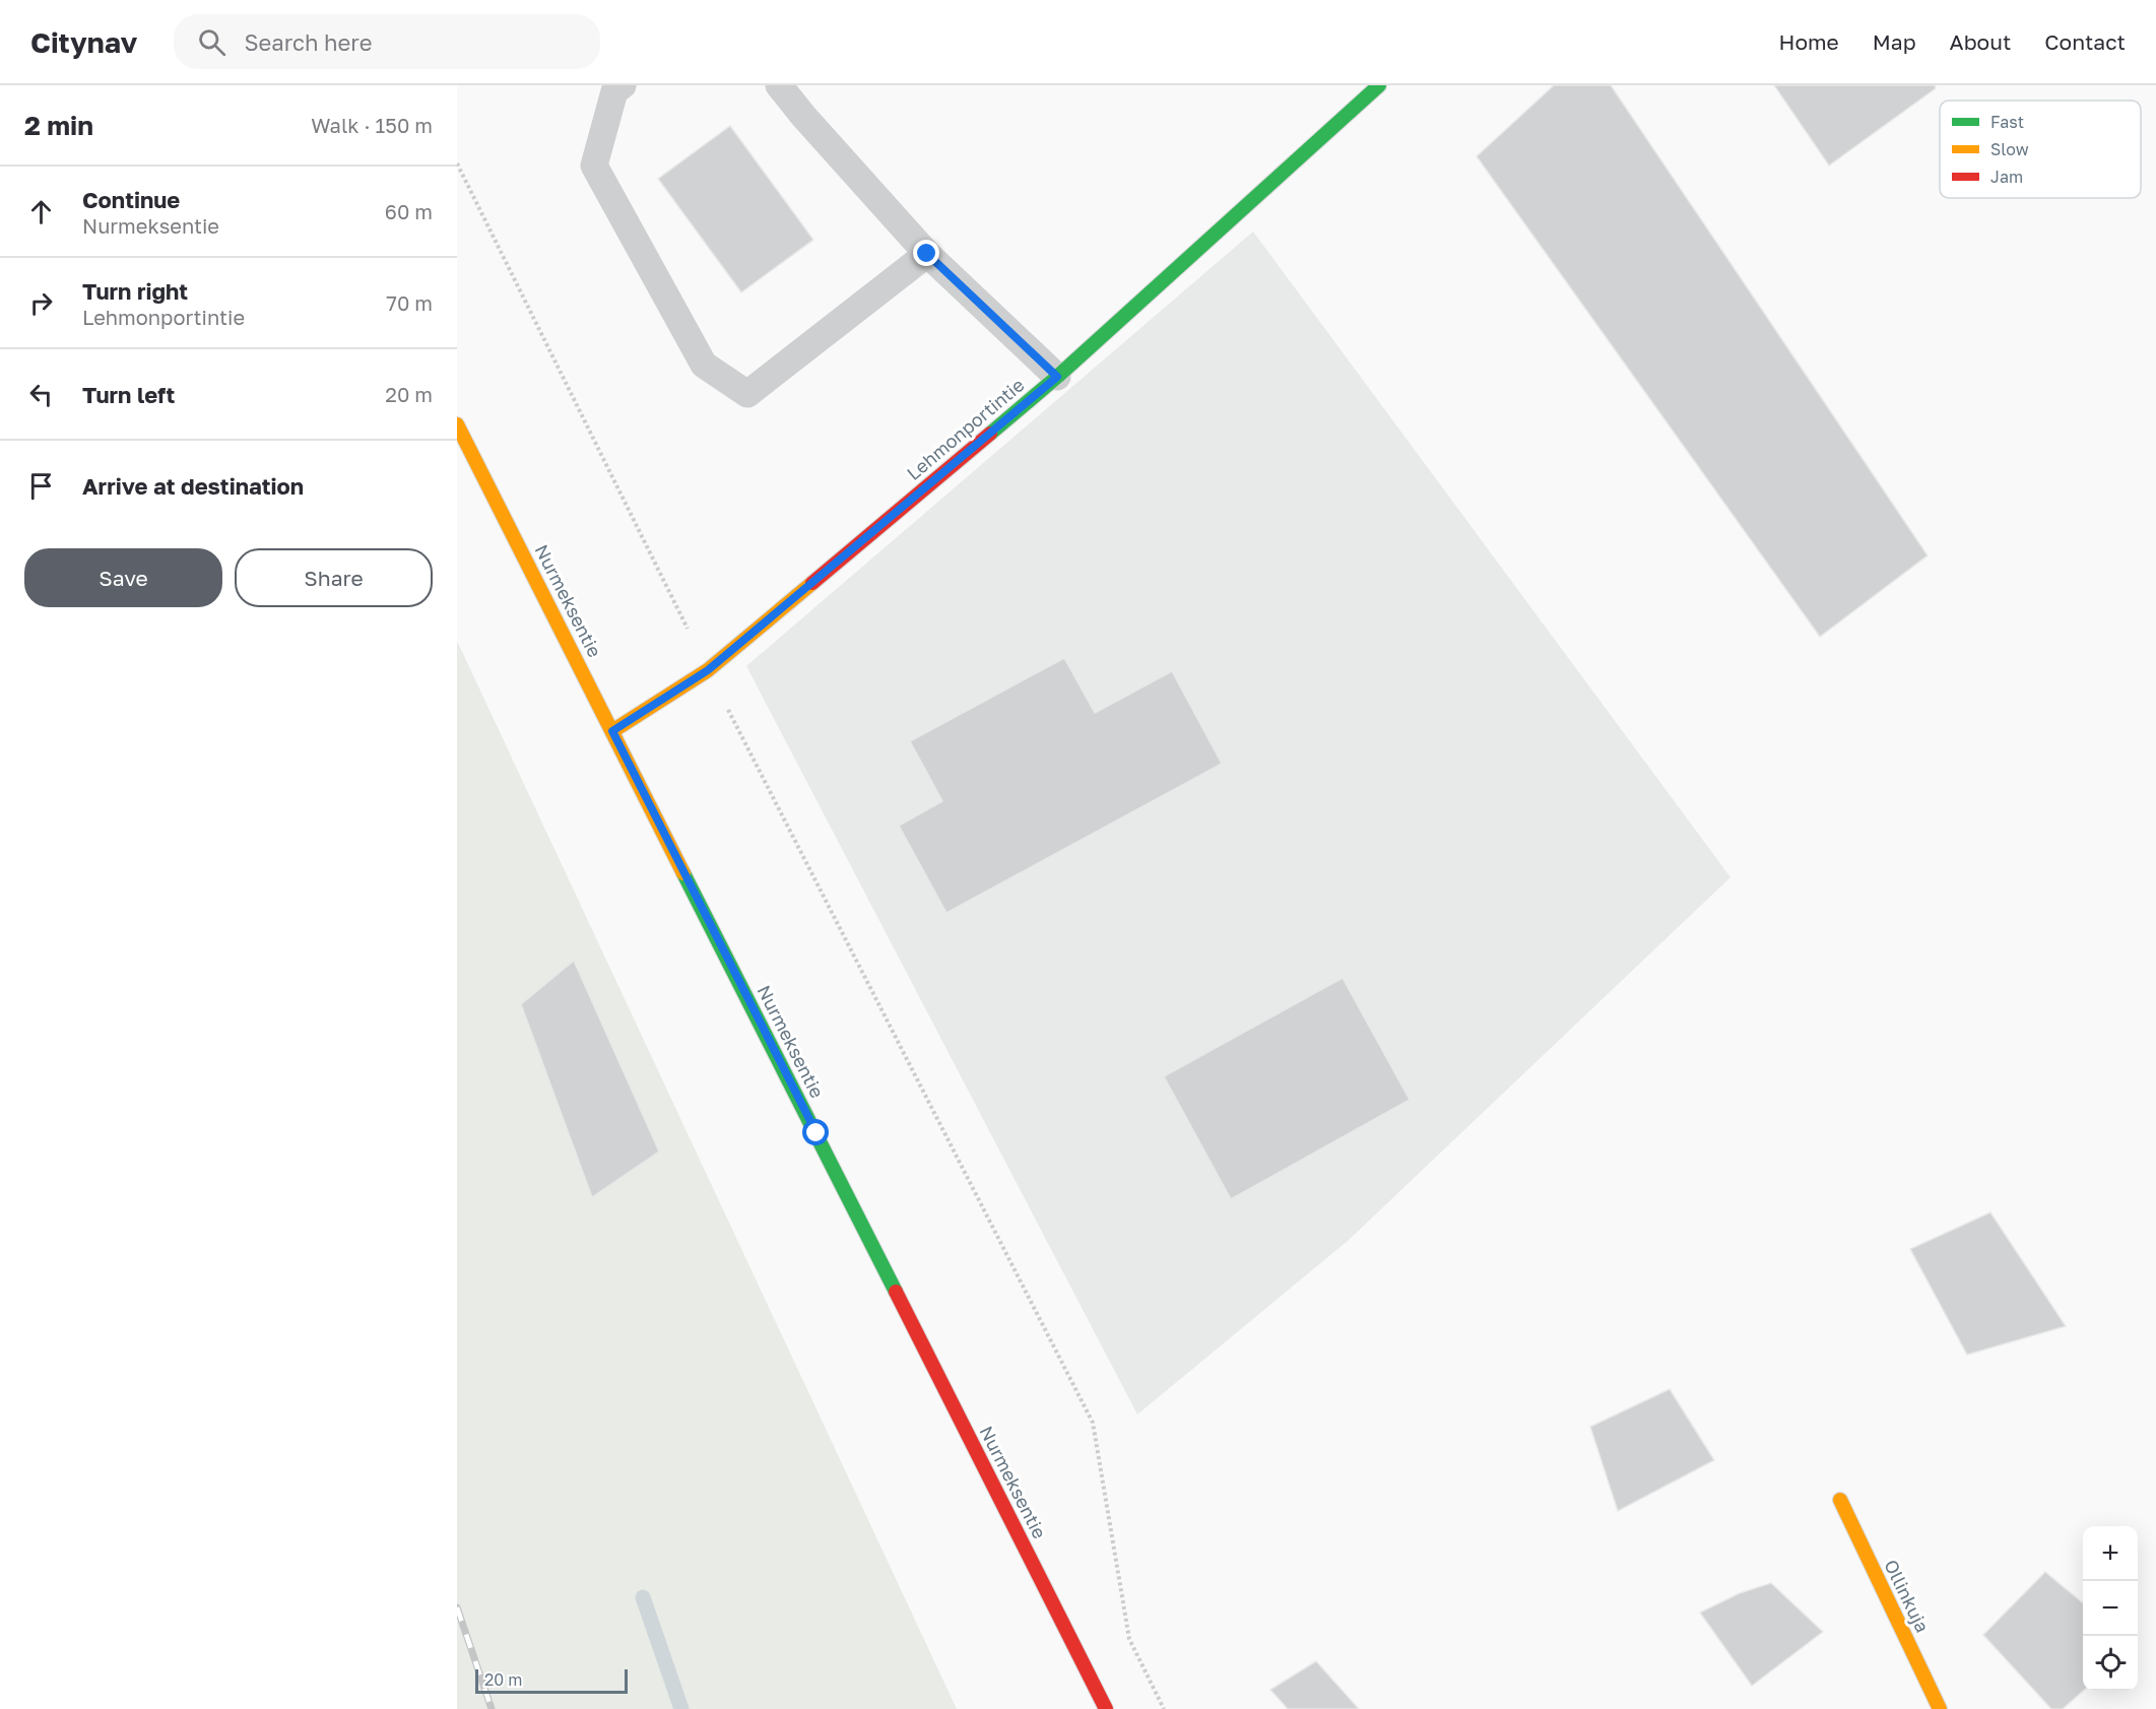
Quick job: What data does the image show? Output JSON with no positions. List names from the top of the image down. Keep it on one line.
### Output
{"streets":{"street":["Lehmonportintie","Nurmeksentie","Ollinkuja"]},"crossings":[["Lehmonportintie","Nurmeksentie"]],"legend":["Fast","Slow","Jam"],"scale_bar":"20 m","page":{"header":"Citynav","search":"Search here","nav":["Home","Map","About","Contact"],"heading":["2 min","Walk · 150 m"],"list":[["Continue","Nurmeksentie","60 m"],["Turn right","Lehmonportintie","70 m"],["Turn left","20 m"],"Arrive at destination"],"buttons":["Save","Share"],"map_buttons":["+","−"],"scale":"20 m"}}
